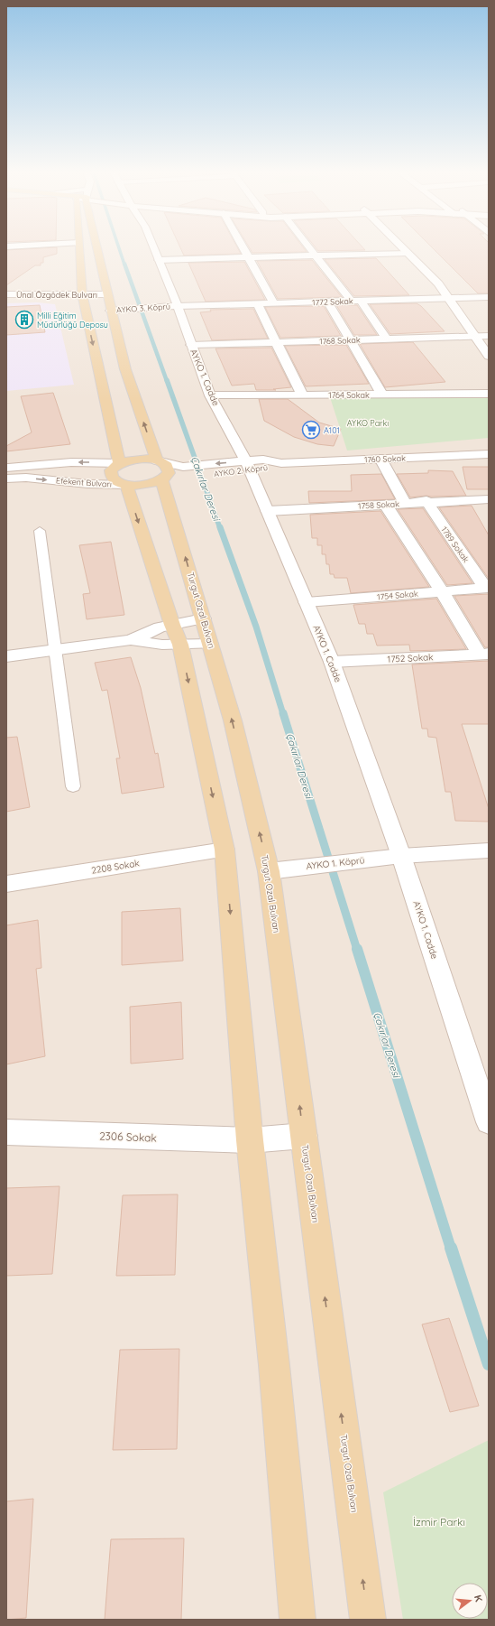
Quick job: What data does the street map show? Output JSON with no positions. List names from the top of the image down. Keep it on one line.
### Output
{"streets":{"main road":["Efekent Bulvarı","Turgut Ozal Bulvarı"],"street":["Ünal Özgödek Bulvarı","1772 Sokak","AYKO 3. Köprü","1768 Sokak","AYKO 1. Cadde","1764 Sokak","1760 Sokak","AYKO 2. Köprü","1758 Sokak","1789 Sokak","1754 Sokak","1752 Sokak","AYKO 1. Köprü","2208 Sokak","2306 Sokak"]},"crossings":[["1772 Sokak","AYKO 3. Köprü"],["1772 Sokak","AYKO 1. Cadde"],["AYKO 3. Köprü","AYKO 1. Cadde"],["1768 Sokak","AYKO 1. Cadde"],["AYKO 1. Cadde","1764 Sokak"],["AYKO 1. Cadde","AYKO 2. Köprü"],["AYKO 1. Cadde","1758 Sokak"],["AYKO 1. Cadde","1754 Sokak"],["AYKO 1. Cadde","1752 Sokak"],["AYKO 1. Cadde","AYKO 1. Köprü"],["1760 Sokak","AYKO 2. Köprü"],["AYKO 2. Köprü","Efekent Bulvarı"],["AYKO 2. Köprü","Turgut Ozal Bulvarı"],["Efekent Bulvarı","Turgut Ozal Bulvarı"],["1758 Sokak","1789 Sokak"],["1789 Sokak","1754 Sokak"],["Turgut Ozal Bulvarı","AYKO 1. Köprü"],["Turgut Ozal Bulvarı","2306 Sokak"]],"water":["Çakırlar Deresi"],"parks":["AYKO Parkı","İzmir Parkı"],"places":{"building":["Milli Eğitim Müdürlüğü Deposu"],"supermarket":["A101"]},"north":"right"}
